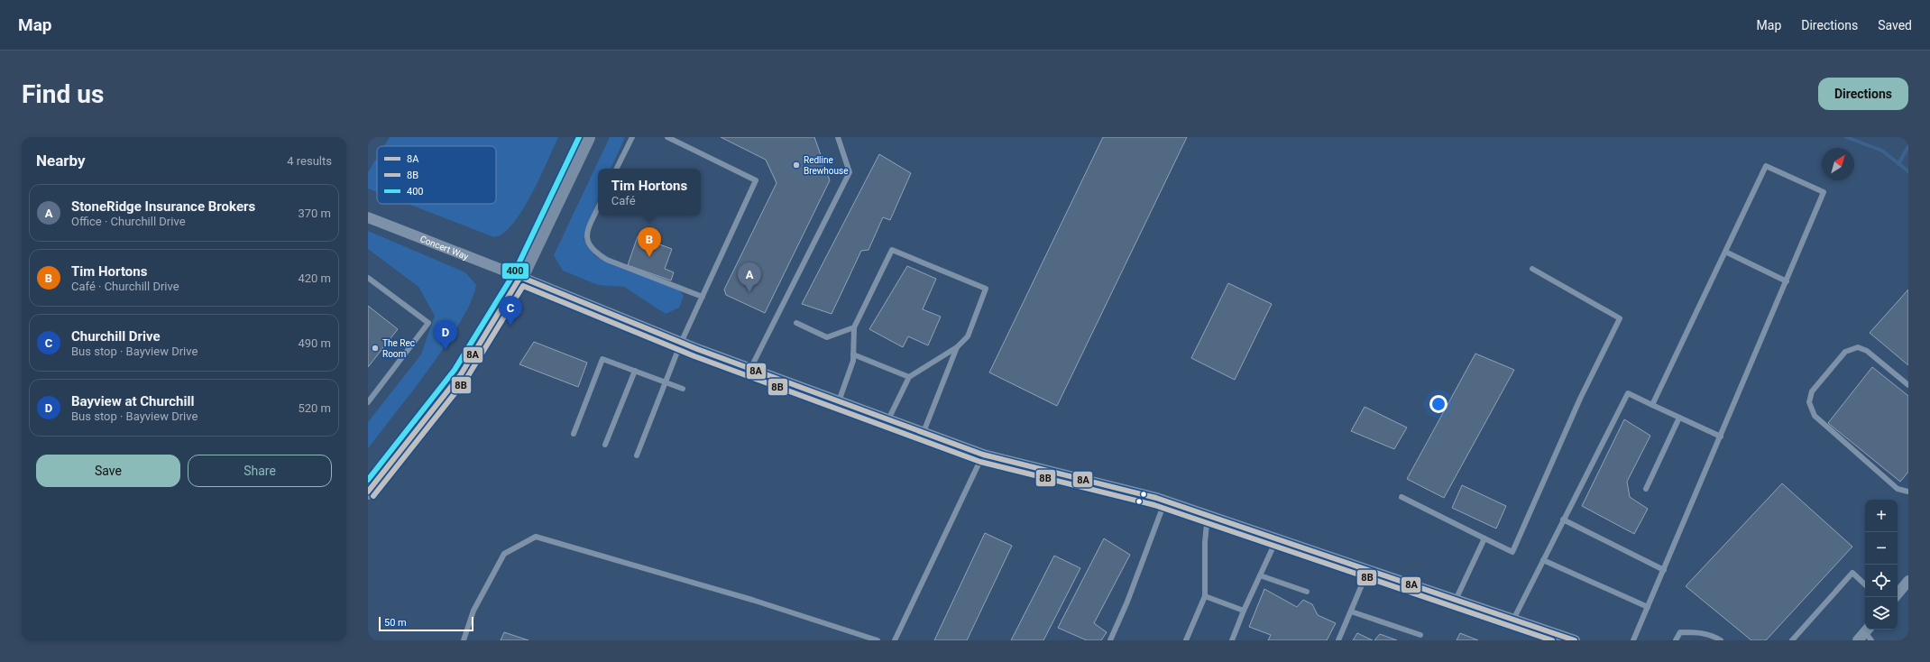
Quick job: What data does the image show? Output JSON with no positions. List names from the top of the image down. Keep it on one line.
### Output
{"streets":{"street":["Concert Way"]},"places":["Redline Brewhouse","The Rec Room"],"lines":["transit line 400","transit line 8A","transit line 8B"],"legend":["8A","8B","400"],"scale_bar":"50 m","north":"top right","page":{"header":"Map","nav":["Map","Directions","Saved"],"buttons":["Directions",["Save","Share"]],"title":"Find us","heading":["Nearby","4 results"],"popup":["Tim Hortons","Café"],"list":[{"mark":"A","name":"StoneRidge Insurance Brokers","note":"Office · Churchill Drive","value":"370 m"},{"mark":"B","name":"Tim Hortons","note":"Café · Churchill Drive","value":"420 m"},{"mark":"C","name":"Churchill Drive","note":"Bus stop · Bayview Drive","value":"490 m"},{"mark":"D","name":"Bayview at Churchill","note":"Bus stop · Bayview Drive","value":"520 m"}],"pins":["B","A","C","D"],"map_buttons":["+","−"],"scale":"50 m"}}
